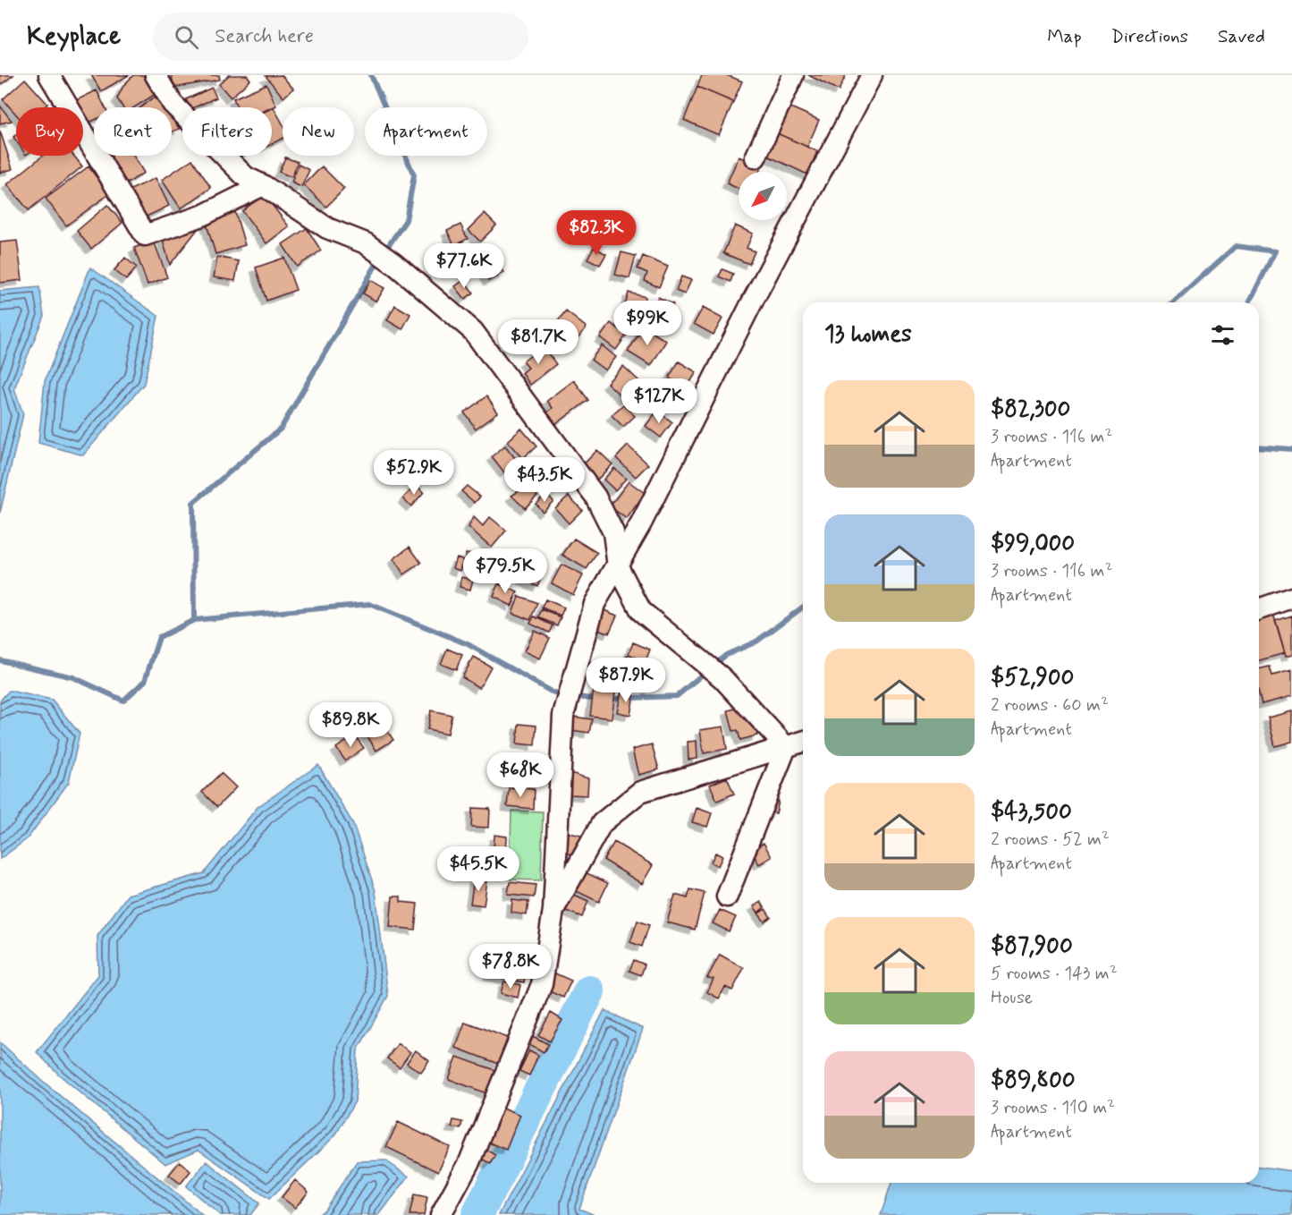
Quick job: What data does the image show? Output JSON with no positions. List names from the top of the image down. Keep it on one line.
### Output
{"north":"bottom left","page":{"header":"Keyplace","search":"Search here","nav":["Map","Directions","Saved"],"chip":["Buy","Rent","Filters","New","Apartment"],"price":["$82.3K","$77.6K","$99K","$81.7K","$127K","$52.9K","$43.5K","$79.5K","$87.9K","$89.8K","$68K","$45.5K","$78.8K"],"heading":"13 homes","list":[{"name":"$82,300","note":"3 rooms · 116 m² · Apartment"},{"name":"$99,000","note":"3 rooms · 116 m² · Apartment"},{"name":"$52,900","note":"2 rooms · 60 m² · Apartment"},{"name":"$43,500","note":"2 rooms · 52 m² · Apartment"},{"name":"$87,900","note":"5 rooms · 143 m² · House"},{"name":"$89,800","note":"3 rooms · 110 m² · Apartment"}]}}
